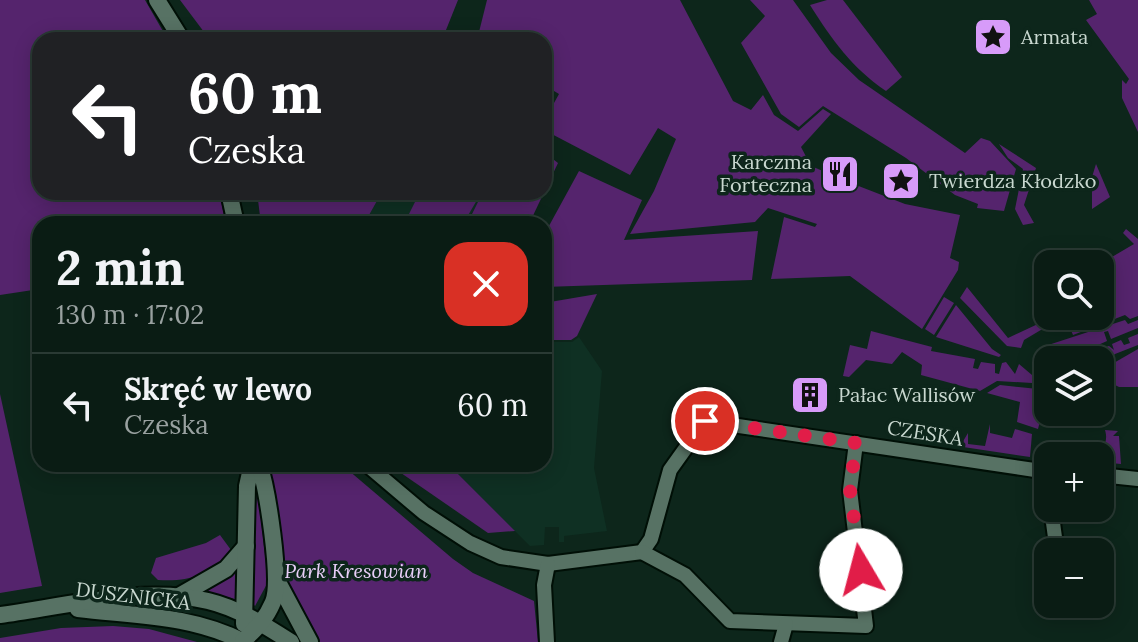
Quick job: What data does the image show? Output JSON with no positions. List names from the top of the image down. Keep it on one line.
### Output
{"streets":{"street":["CZESKA","DUSZNICKA"]},"parks":["Park Kresowian"],"places":{"place":["Armata","Twierdza Kłodzko"],"restaurant":["Karczma Forteczna"],"building":["Pałac Wallisów"]},"page":{"turn":["60 m","Czeska"],"heading":["2 min","130 m · 17:02"],"map_buttons":["+","−"],"list":[{"name":"Skręć w lewo","note":"Czeska","value":"60 m"}]}}
